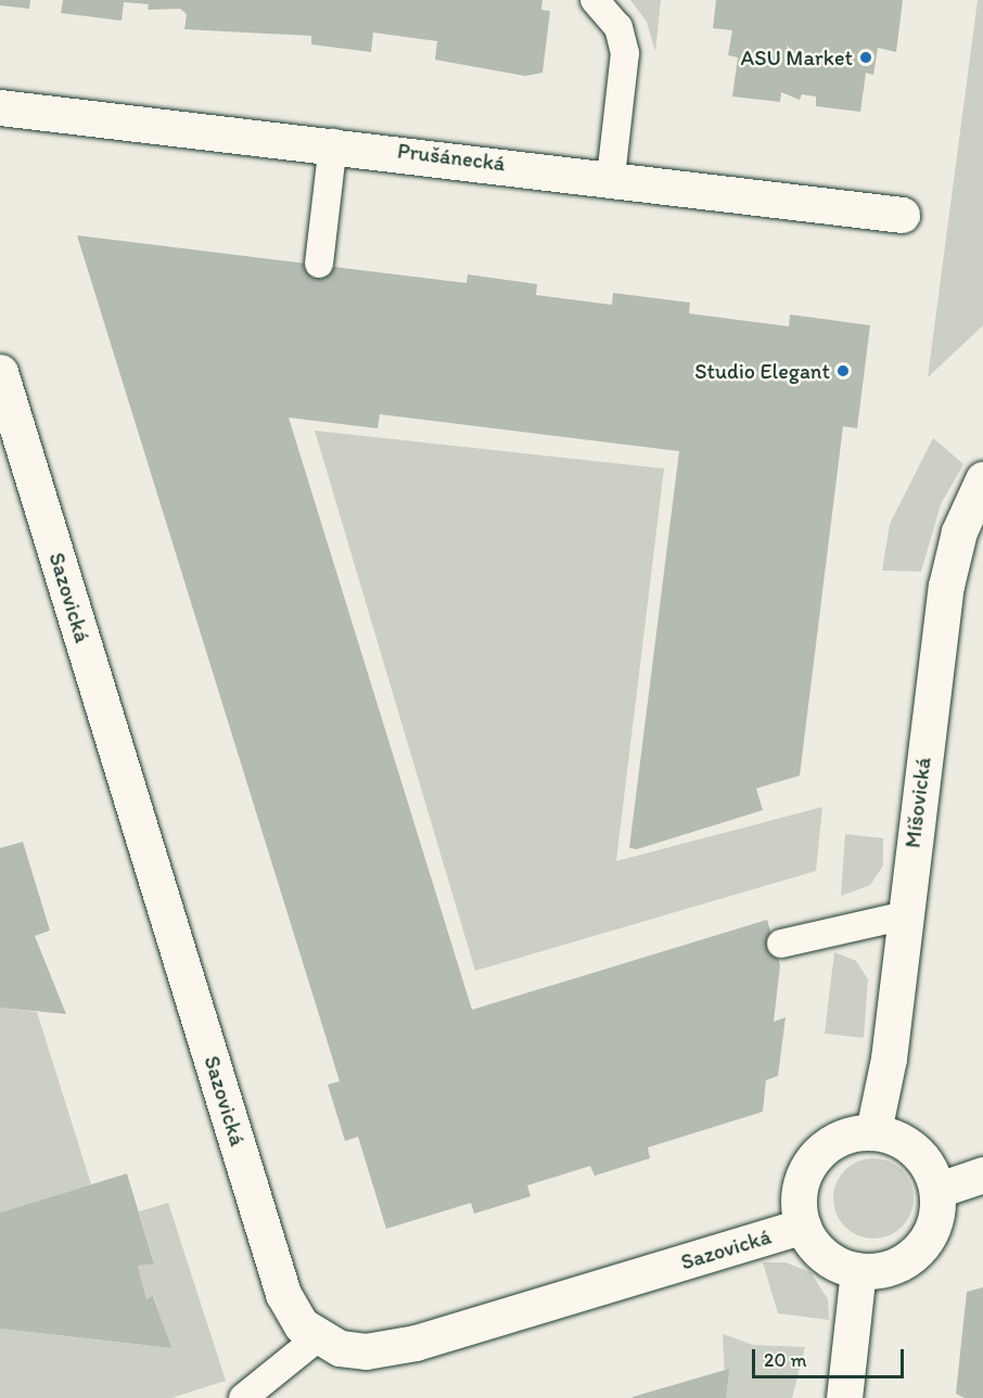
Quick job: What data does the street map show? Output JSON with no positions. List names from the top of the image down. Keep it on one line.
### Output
{"streets":{"street":["Prušánecká","Sazovická","Míšovická"]},"crossings":[["Sazovická","Míšovická"]],"places":["ASU Market","Studio Elegant"],"scale_bar":"20 m"}
